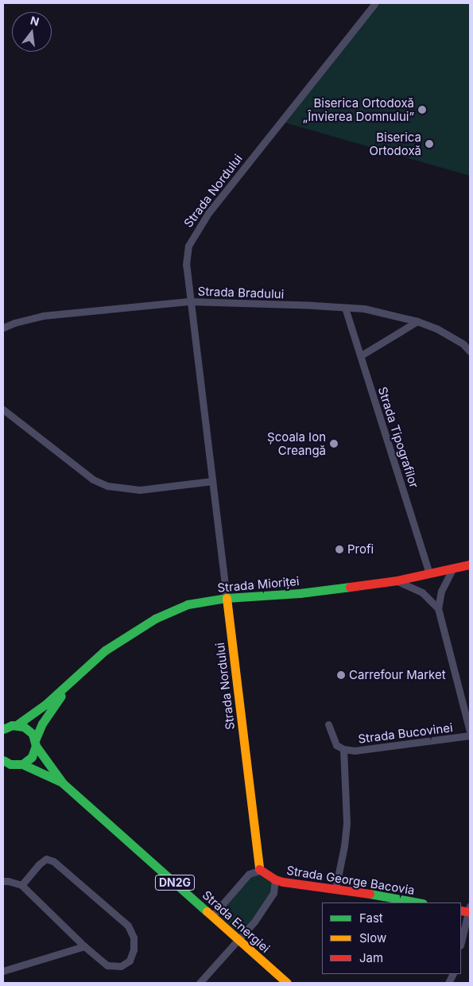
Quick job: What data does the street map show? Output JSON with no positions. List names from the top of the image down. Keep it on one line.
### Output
{"streets":{"main road":["Strada Nordului","Strada Mioriței","Strada George Bacovia","DN2G","Strada Energiei"],"street":["Strada Bradului","Strada Tipografilor","Strada Bucovinei"]},"crossings":[["Strada Nordului","Strada Bradului"],["Strada Nordului","Strada Mioriței"],["Strada Bradului","Strada Tipografilor"],["Strada Tipografilor","Strada Mioriței"],["Strada Mioriței","Strada Energiei"],["Strada Bucovinei","Strada George Bacovia"],["Strada George Bacovia","Strada Energiei"]],"places":["Biserica Ortodoxă „Învierea Domnului”","Biserica Ortodoxă","Școala Ion Creangă","Profi","Carrefour Market"],"legend":["Fast","Slow","Jam"],"north":"top"}
